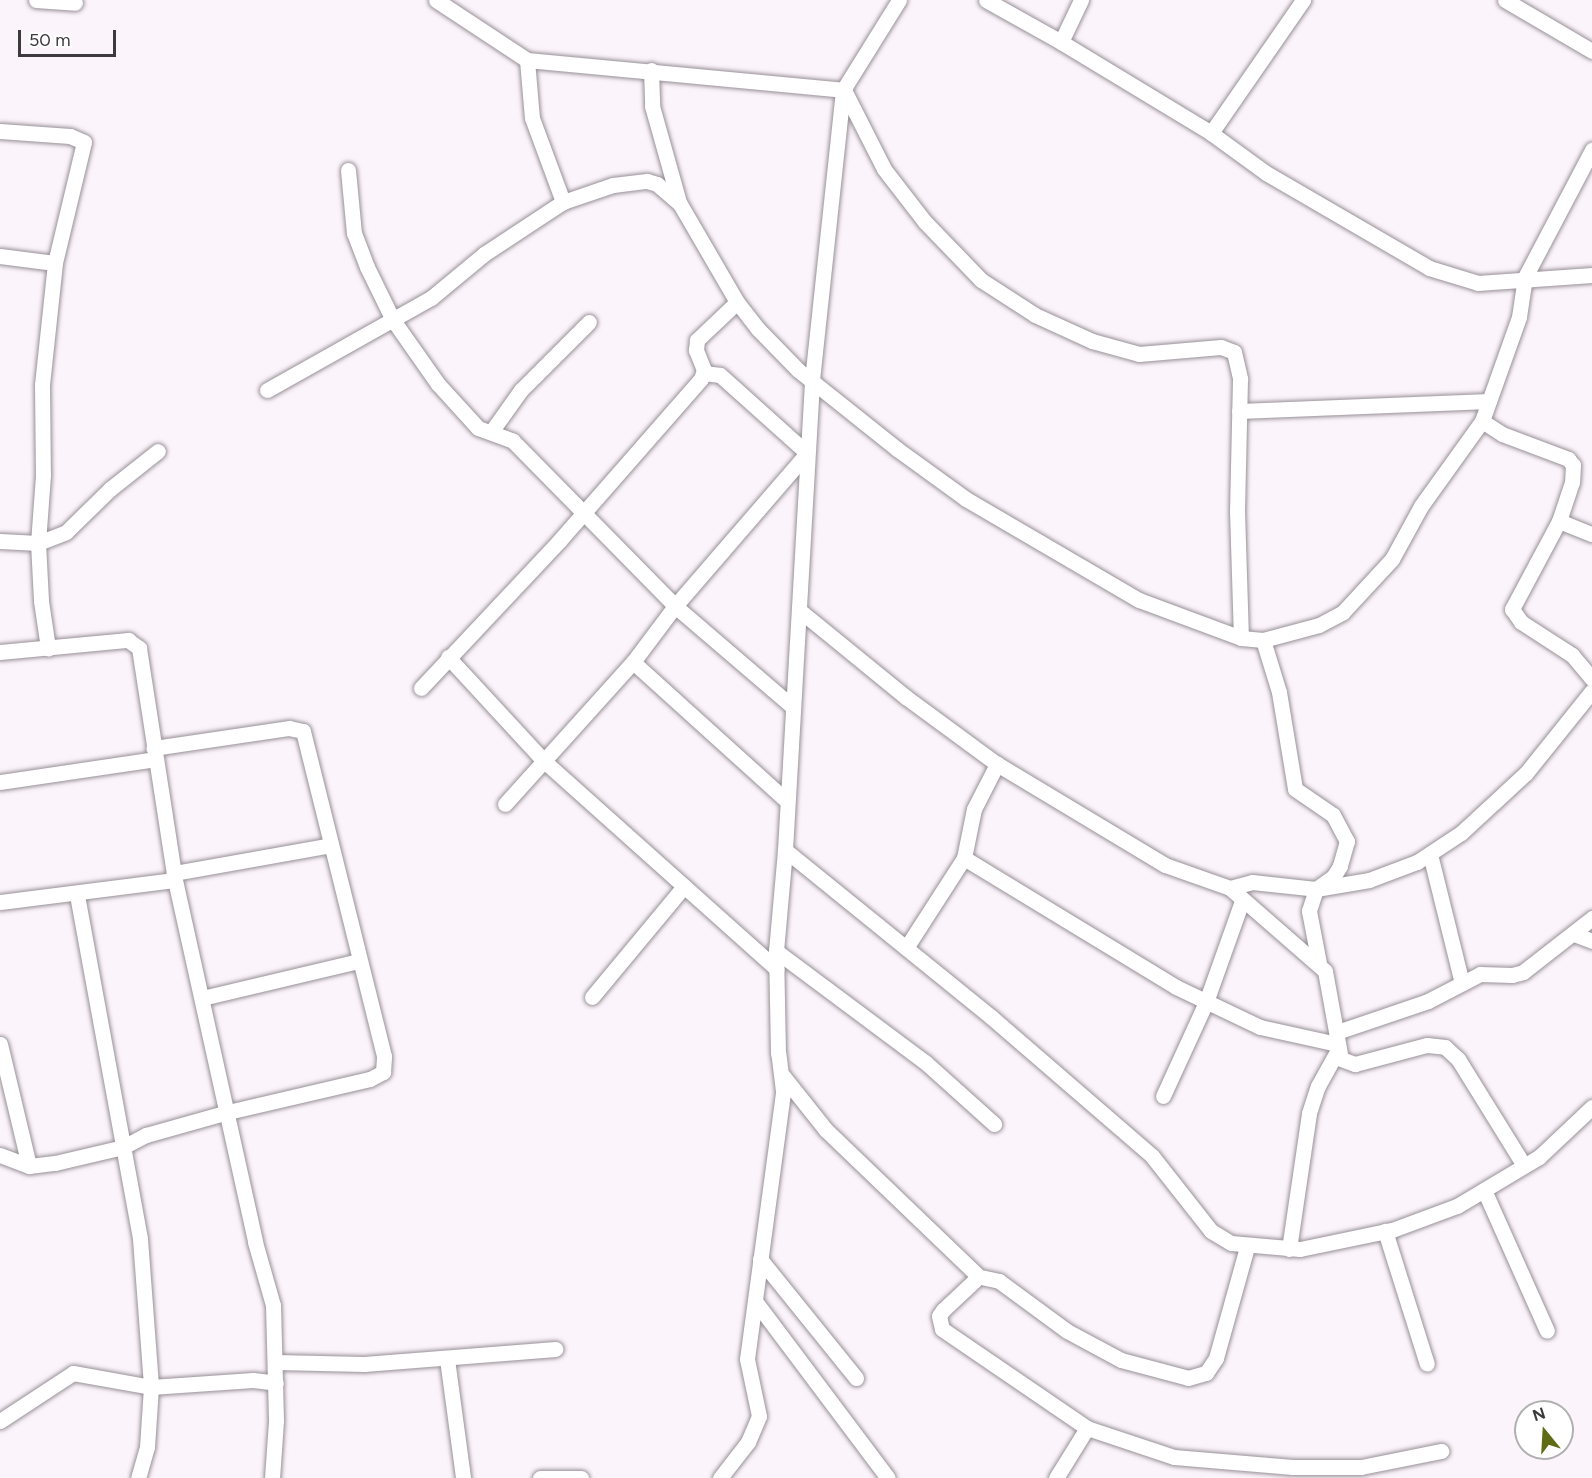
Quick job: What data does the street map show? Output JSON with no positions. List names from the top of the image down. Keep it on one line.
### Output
{"scale_bar":"50 m","north":"top"}
